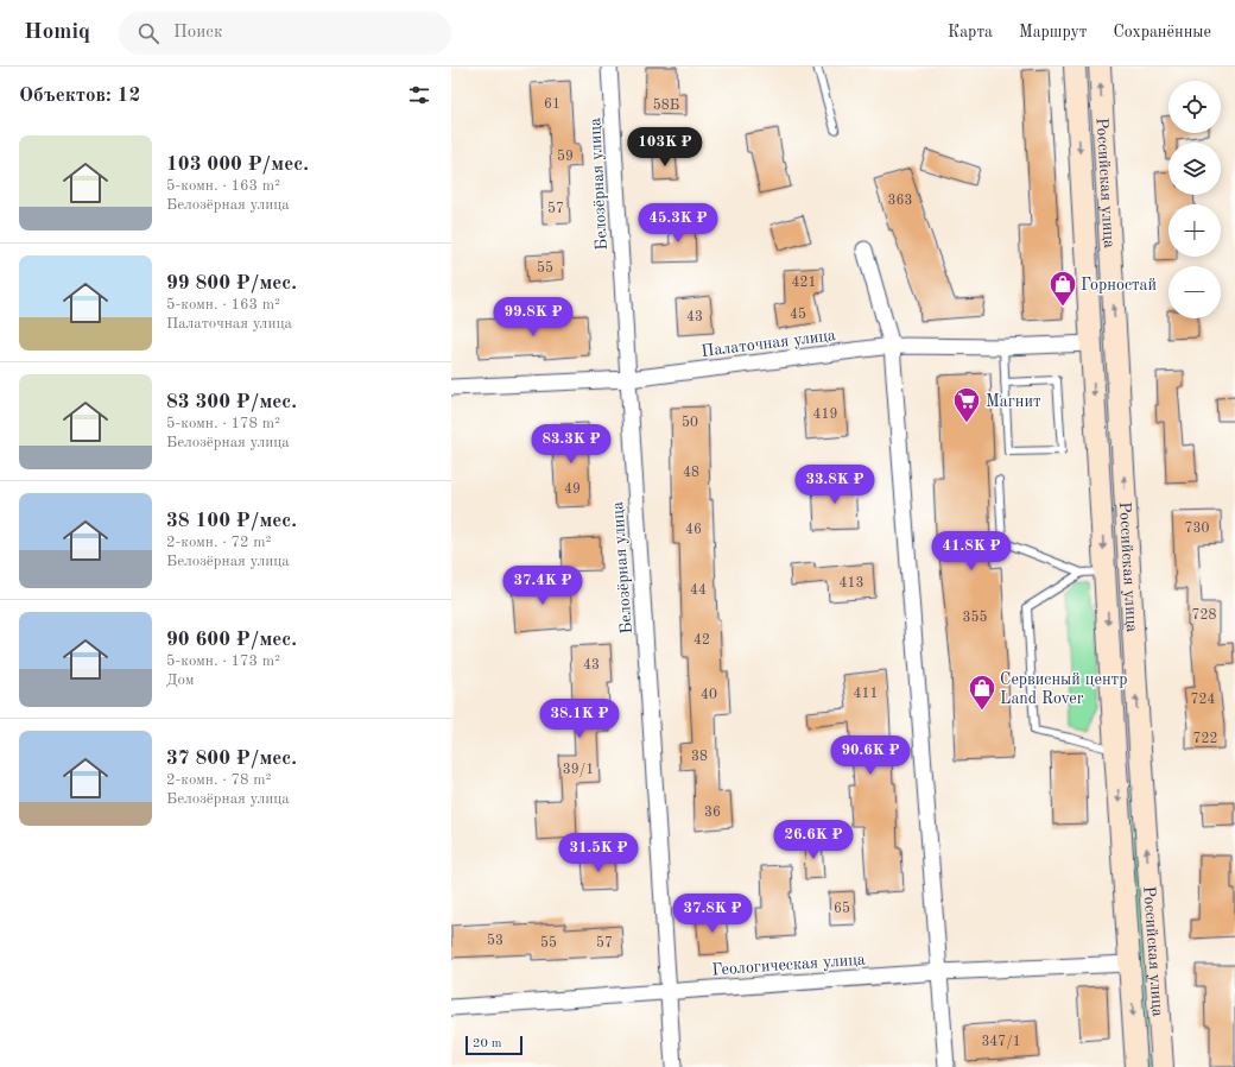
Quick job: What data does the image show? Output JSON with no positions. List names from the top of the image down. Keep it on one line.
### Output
{"streets":{"main road":["Российская улица"],"street":["Белозёрная улица","Палаточная улица","Геологическая улица"]},"crossings":[["Российская улица","Палаточная улица"],["Российская улица","Геологическая улица"],["Белозёрная улица","Палаточная улица"],["Белозёрная улица","Геологическая улица"]],"places":{"shop":["Горностай","Сервисный центр Land Rover"],"supermarket":["Магнит"]},"house_numbers":["61","58Б","59","363","57","55","421","45","43","419","50","48","49","730","46","413","44","728","355","42","43","411","40","724","722","38","39/1","36","65","53","55","57","347/1"],"scale_bar":"20 m","page":{"header":"Homiq","search":"Поиск","nav":["Карта","Маршрут","Сохранённые"],"heading":"Объектов: 12","map_buttons":["+","−"],"list":[{"name":"103 000 ₽/мес.","note":"5-комн. · 163 m² · Белозёрная улица"},{"name":"99 800 ₽/мес.","note":"5-комн. · 163 m² · Палаточная улица"},{"name":"83 300 ₽/мес.","note":"5-комн. · 178 m² · Белозёрная улица"},{"name":"38 100 ₽/мес.","note":"2-комн. · 72 m² · Белозёрная улица"},{"name":"90 600 ₽/мес.","note":"5-комн. · 173 m² · Дом"},{"name":"37 800 ₽/мес.","note":"2-комн. · 78 m² · Белозёрная улица"}],"price":["103K ₽","45.3K ₽","99.8K ₽","83.3K ₽","33.8K ₽","41.8K ₽","37.4K ₽","38.1K ₽","90.6K ₽","26.6K ₽","31.5K ₽","37.8K ₽"],"scale":"20 m"}}
